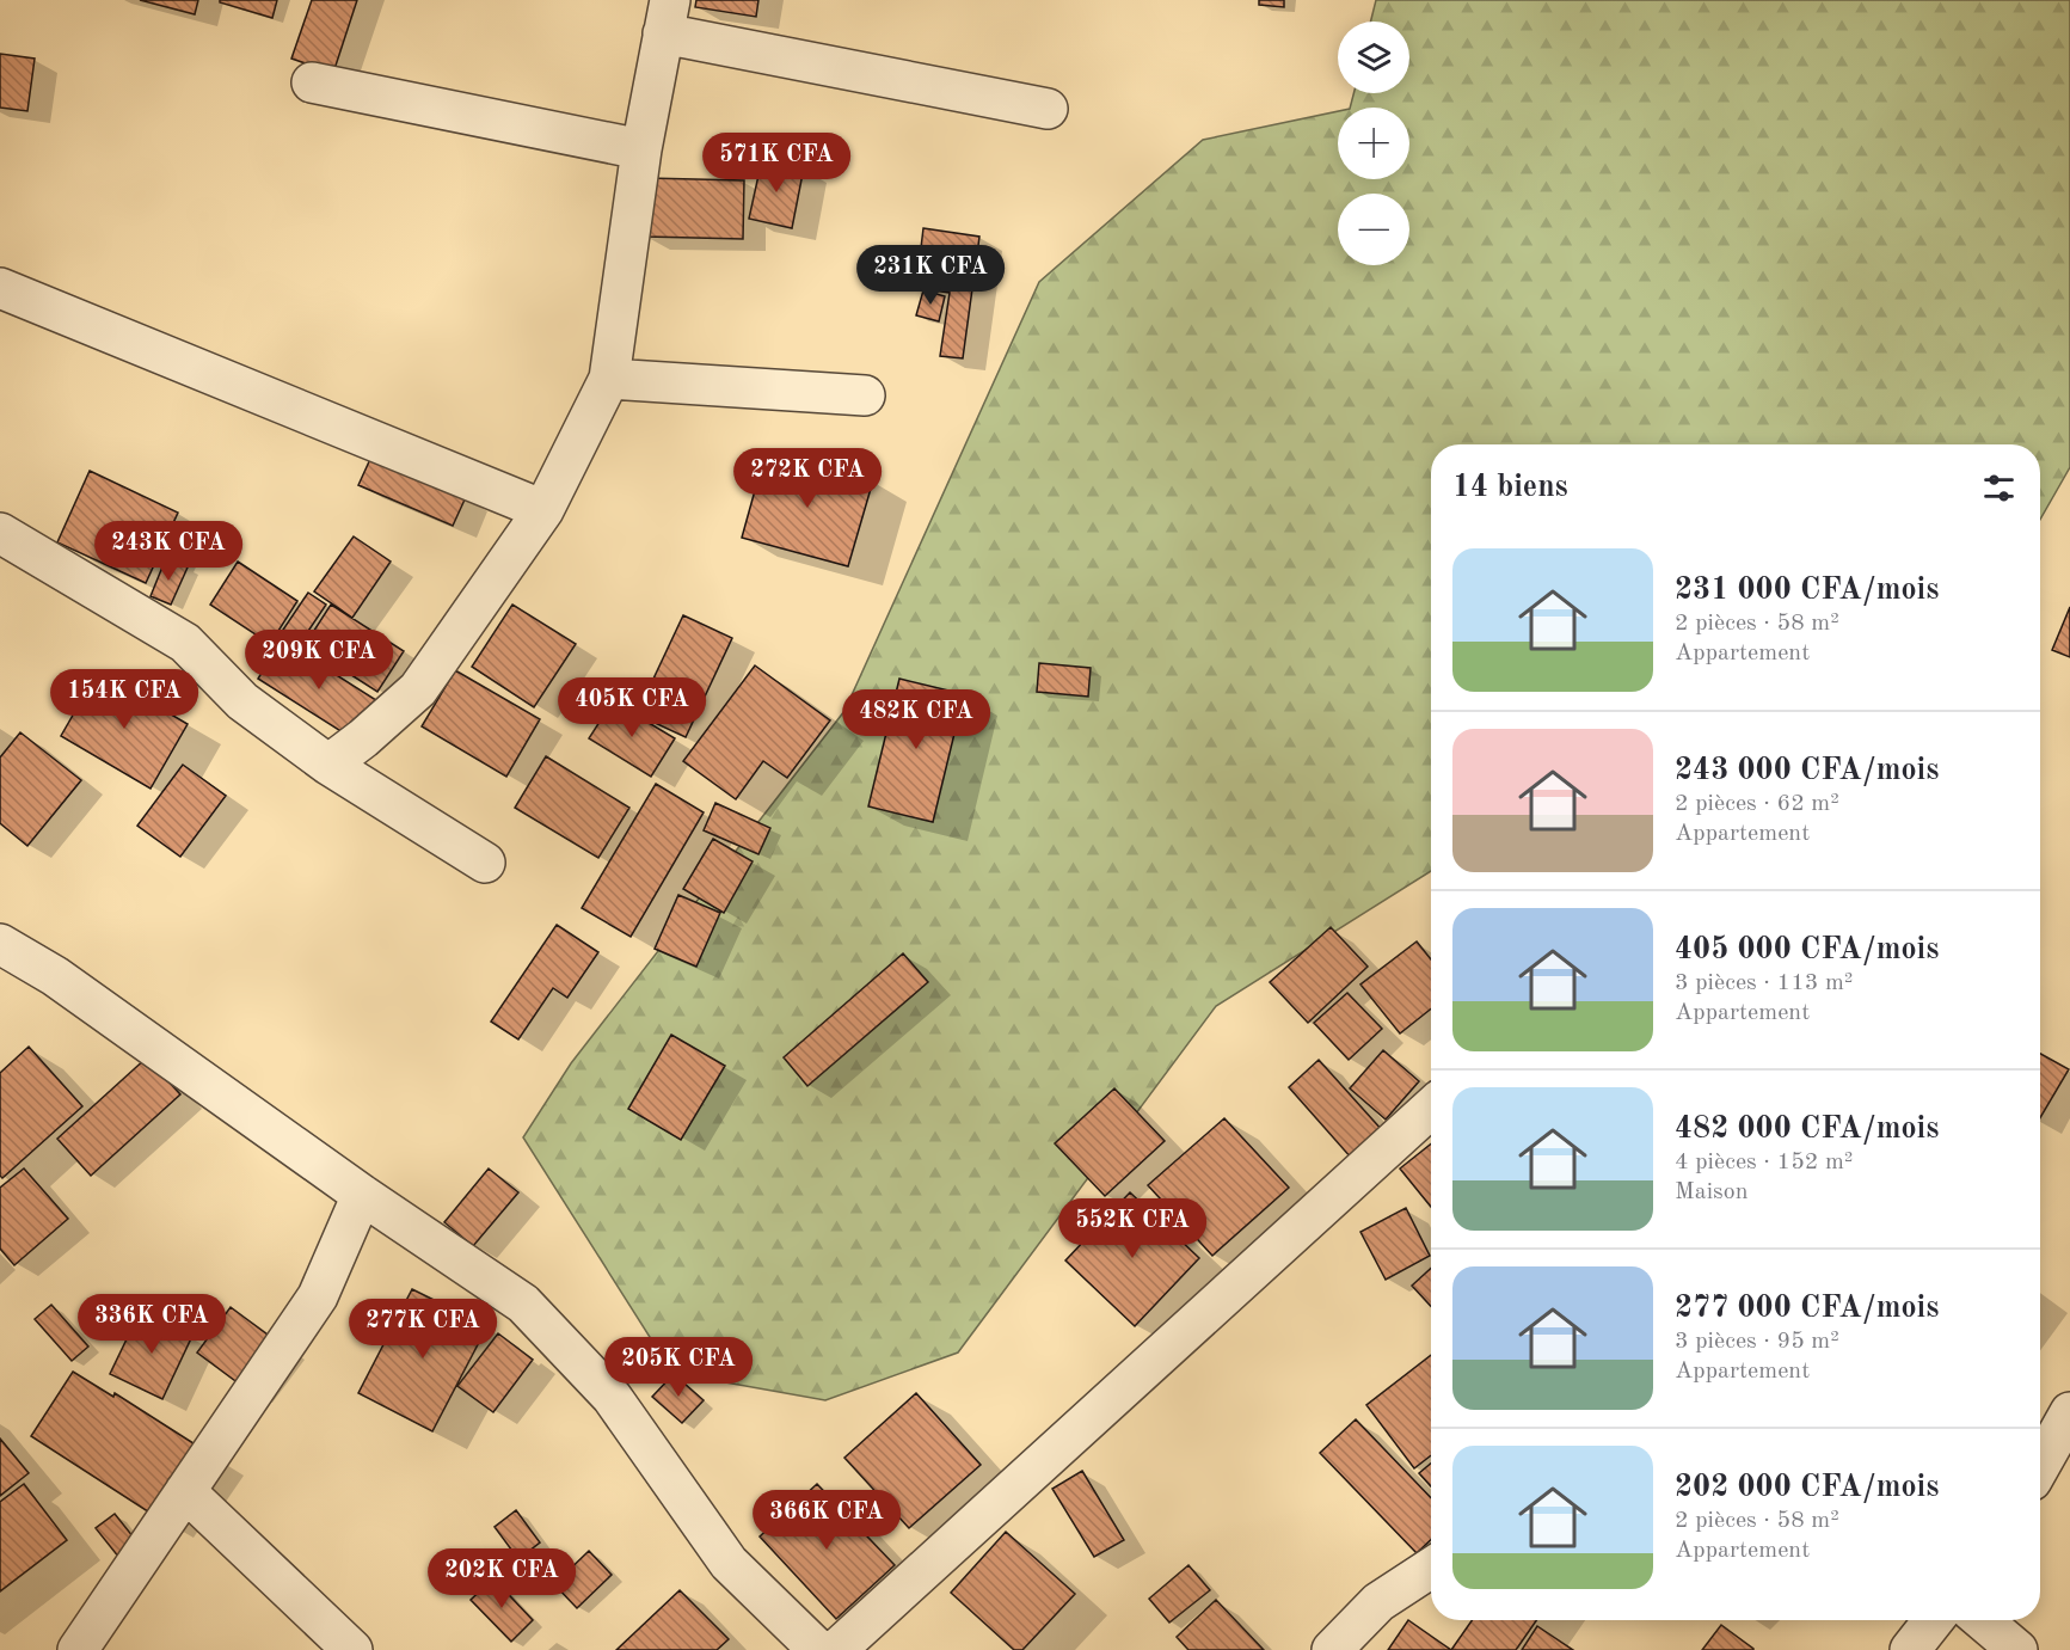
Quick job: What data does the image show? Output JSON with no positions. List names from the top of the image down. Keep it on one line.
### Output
{"page":{"map_buttons":["+","−"],"price":["571K CFA","231K CFA","272K CFA","243K CFA","209K CFA","154K CFA","405K CFA","482K CFA","552K CFA","336K CFA","277K CFA","205K CFA","366K CFA","202K CFA"],"heading":"14 biens","list":[{"name":"231 000 CFA/mois","note":"2 pièces · 58 m² · Appartement"},{"name":"243 000 CFA/mois","note":"2 pièces · 62 m² · Appartement"},{"name":"405 000 CFA/mois","note":"3 pièces · 113 m² · Appartement"},{"name":"482 000 CFA/mois","note":"4 pièces · 152 m² · Maison"},{"name":"277 000 CFA/mois","note":"3 pièces · 95 m² · Appartement"},{"name":"202 000 CFA/mois","note":"2 pièces · 58 m² · Appartement"}]}}
